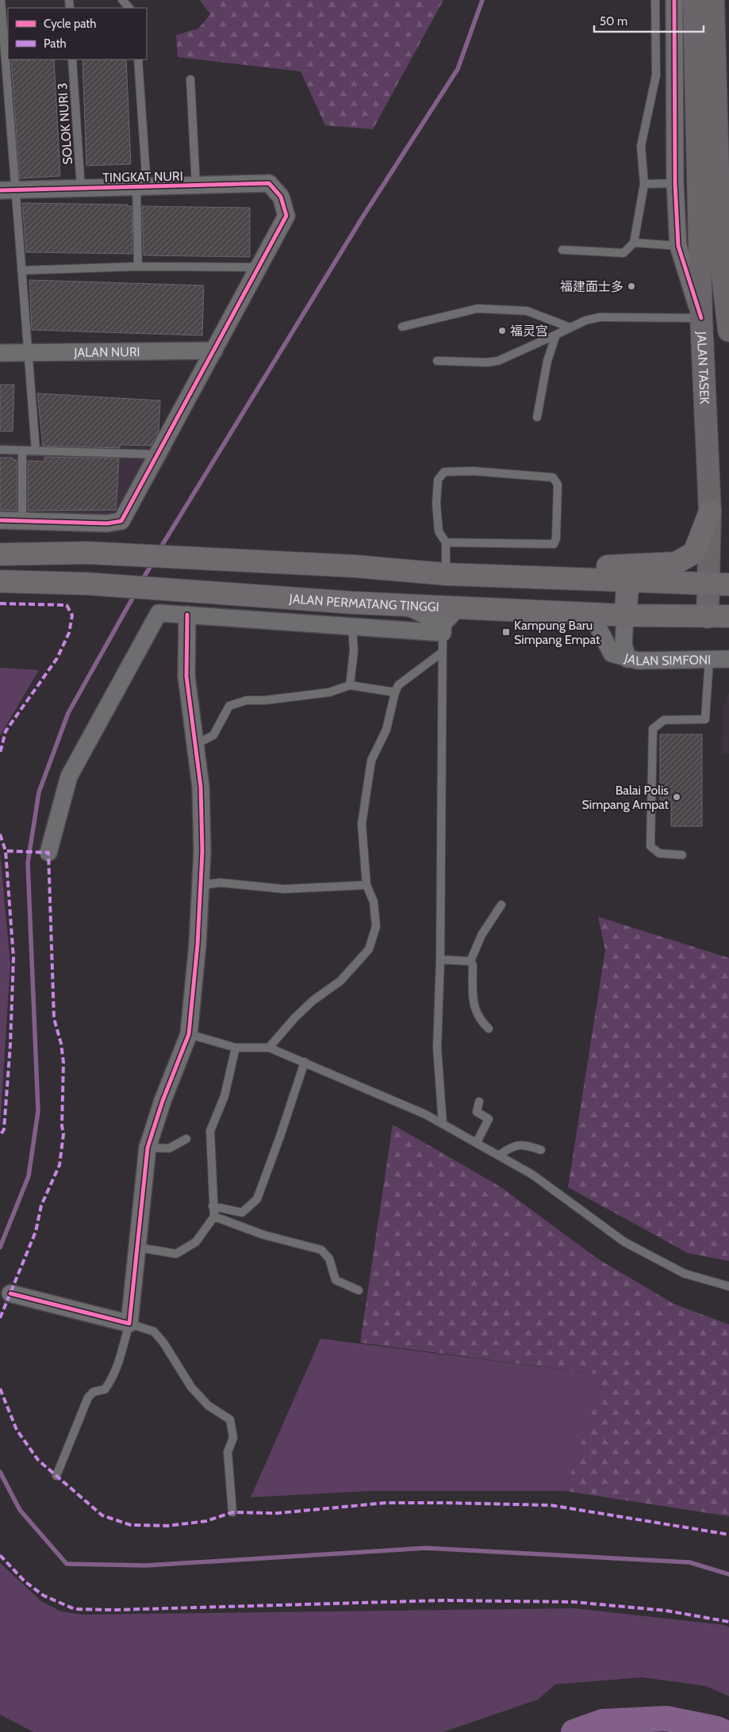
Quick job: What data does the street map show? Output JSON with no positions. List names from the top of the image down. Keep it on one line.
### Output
{"streets":{"highway":["JALAN PERMATANG TINGGI"],"main road":["JALAN TASEK"],"street":["TINGKAT NURI","JALAN NURI","JALAN SIMFONI"],"lane":["SOLOK NURI 3"]},"crossings":[["SOLOK NURI 3","TINGKAT NURI"],["JALAN TASEK","JALAN PERMATANG TINGGI"],["JALAN PERMATANG TINGGI","JALAN SIMFONI"]],"places":{"other":["福建面士多","福灵宫","Balai Polis Simpang Ampat"],"transit":["Kampung Baru Simpang Empat"]},"legend":["Cycle path","Path"],"scale_bar":"50 m"}
